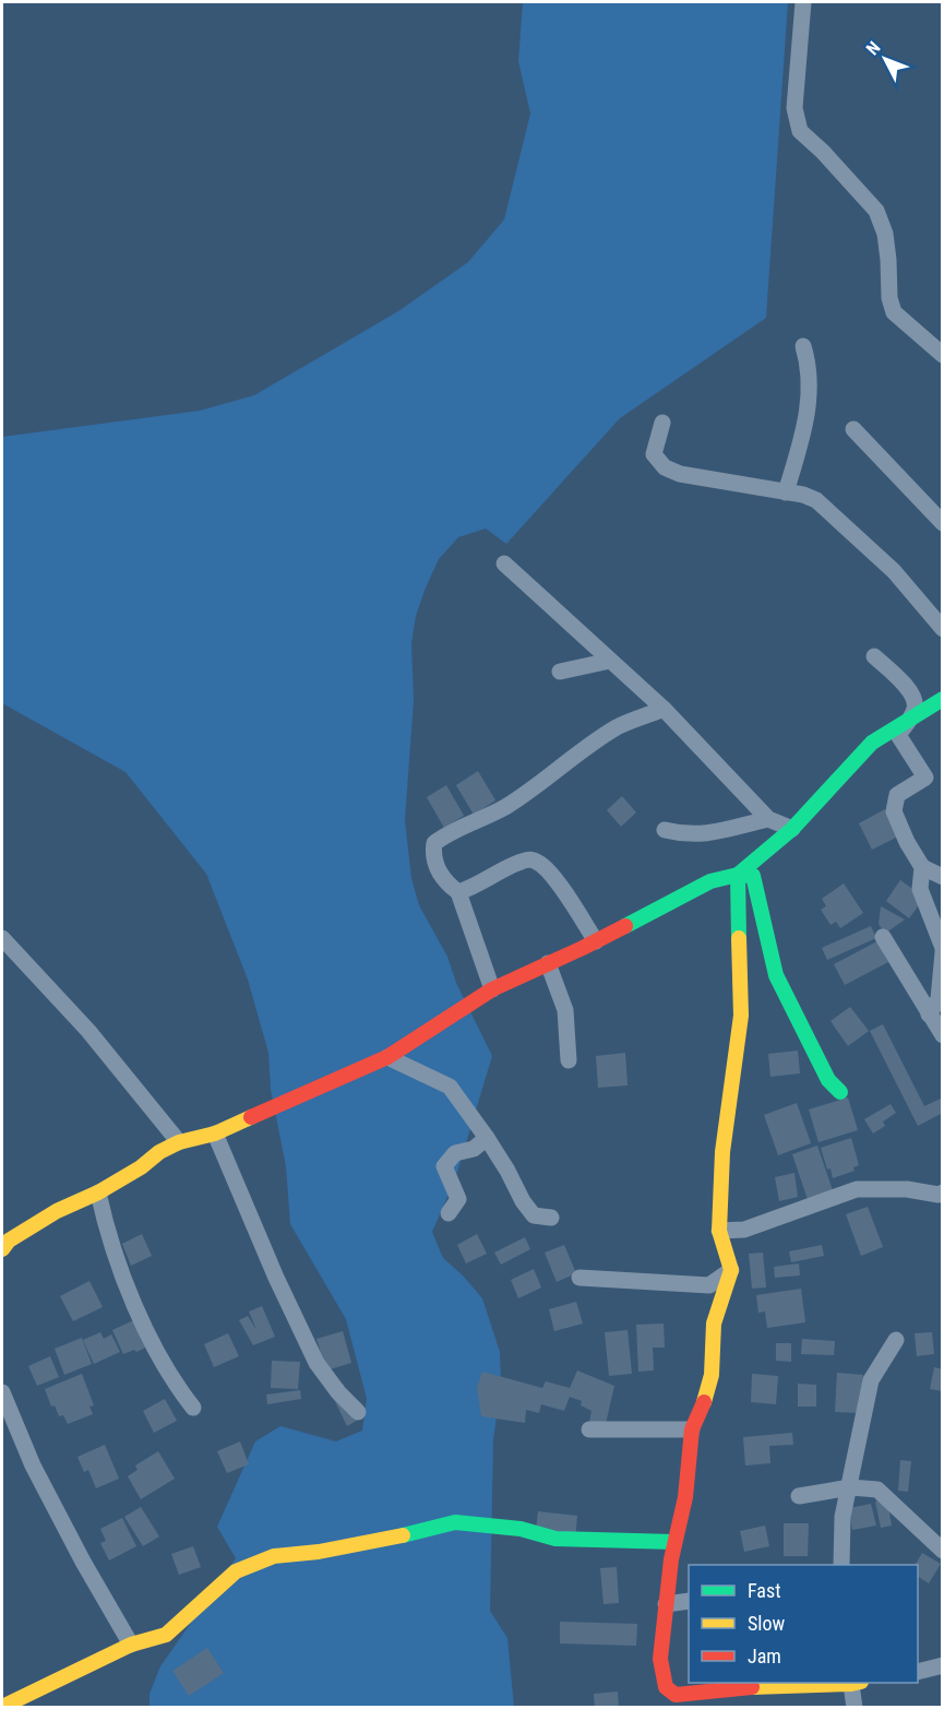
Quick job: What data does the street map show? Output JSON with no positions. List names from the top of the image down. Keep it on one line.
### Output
{"legend":["Fast","Slow","Jam"],"north":"top left"}
